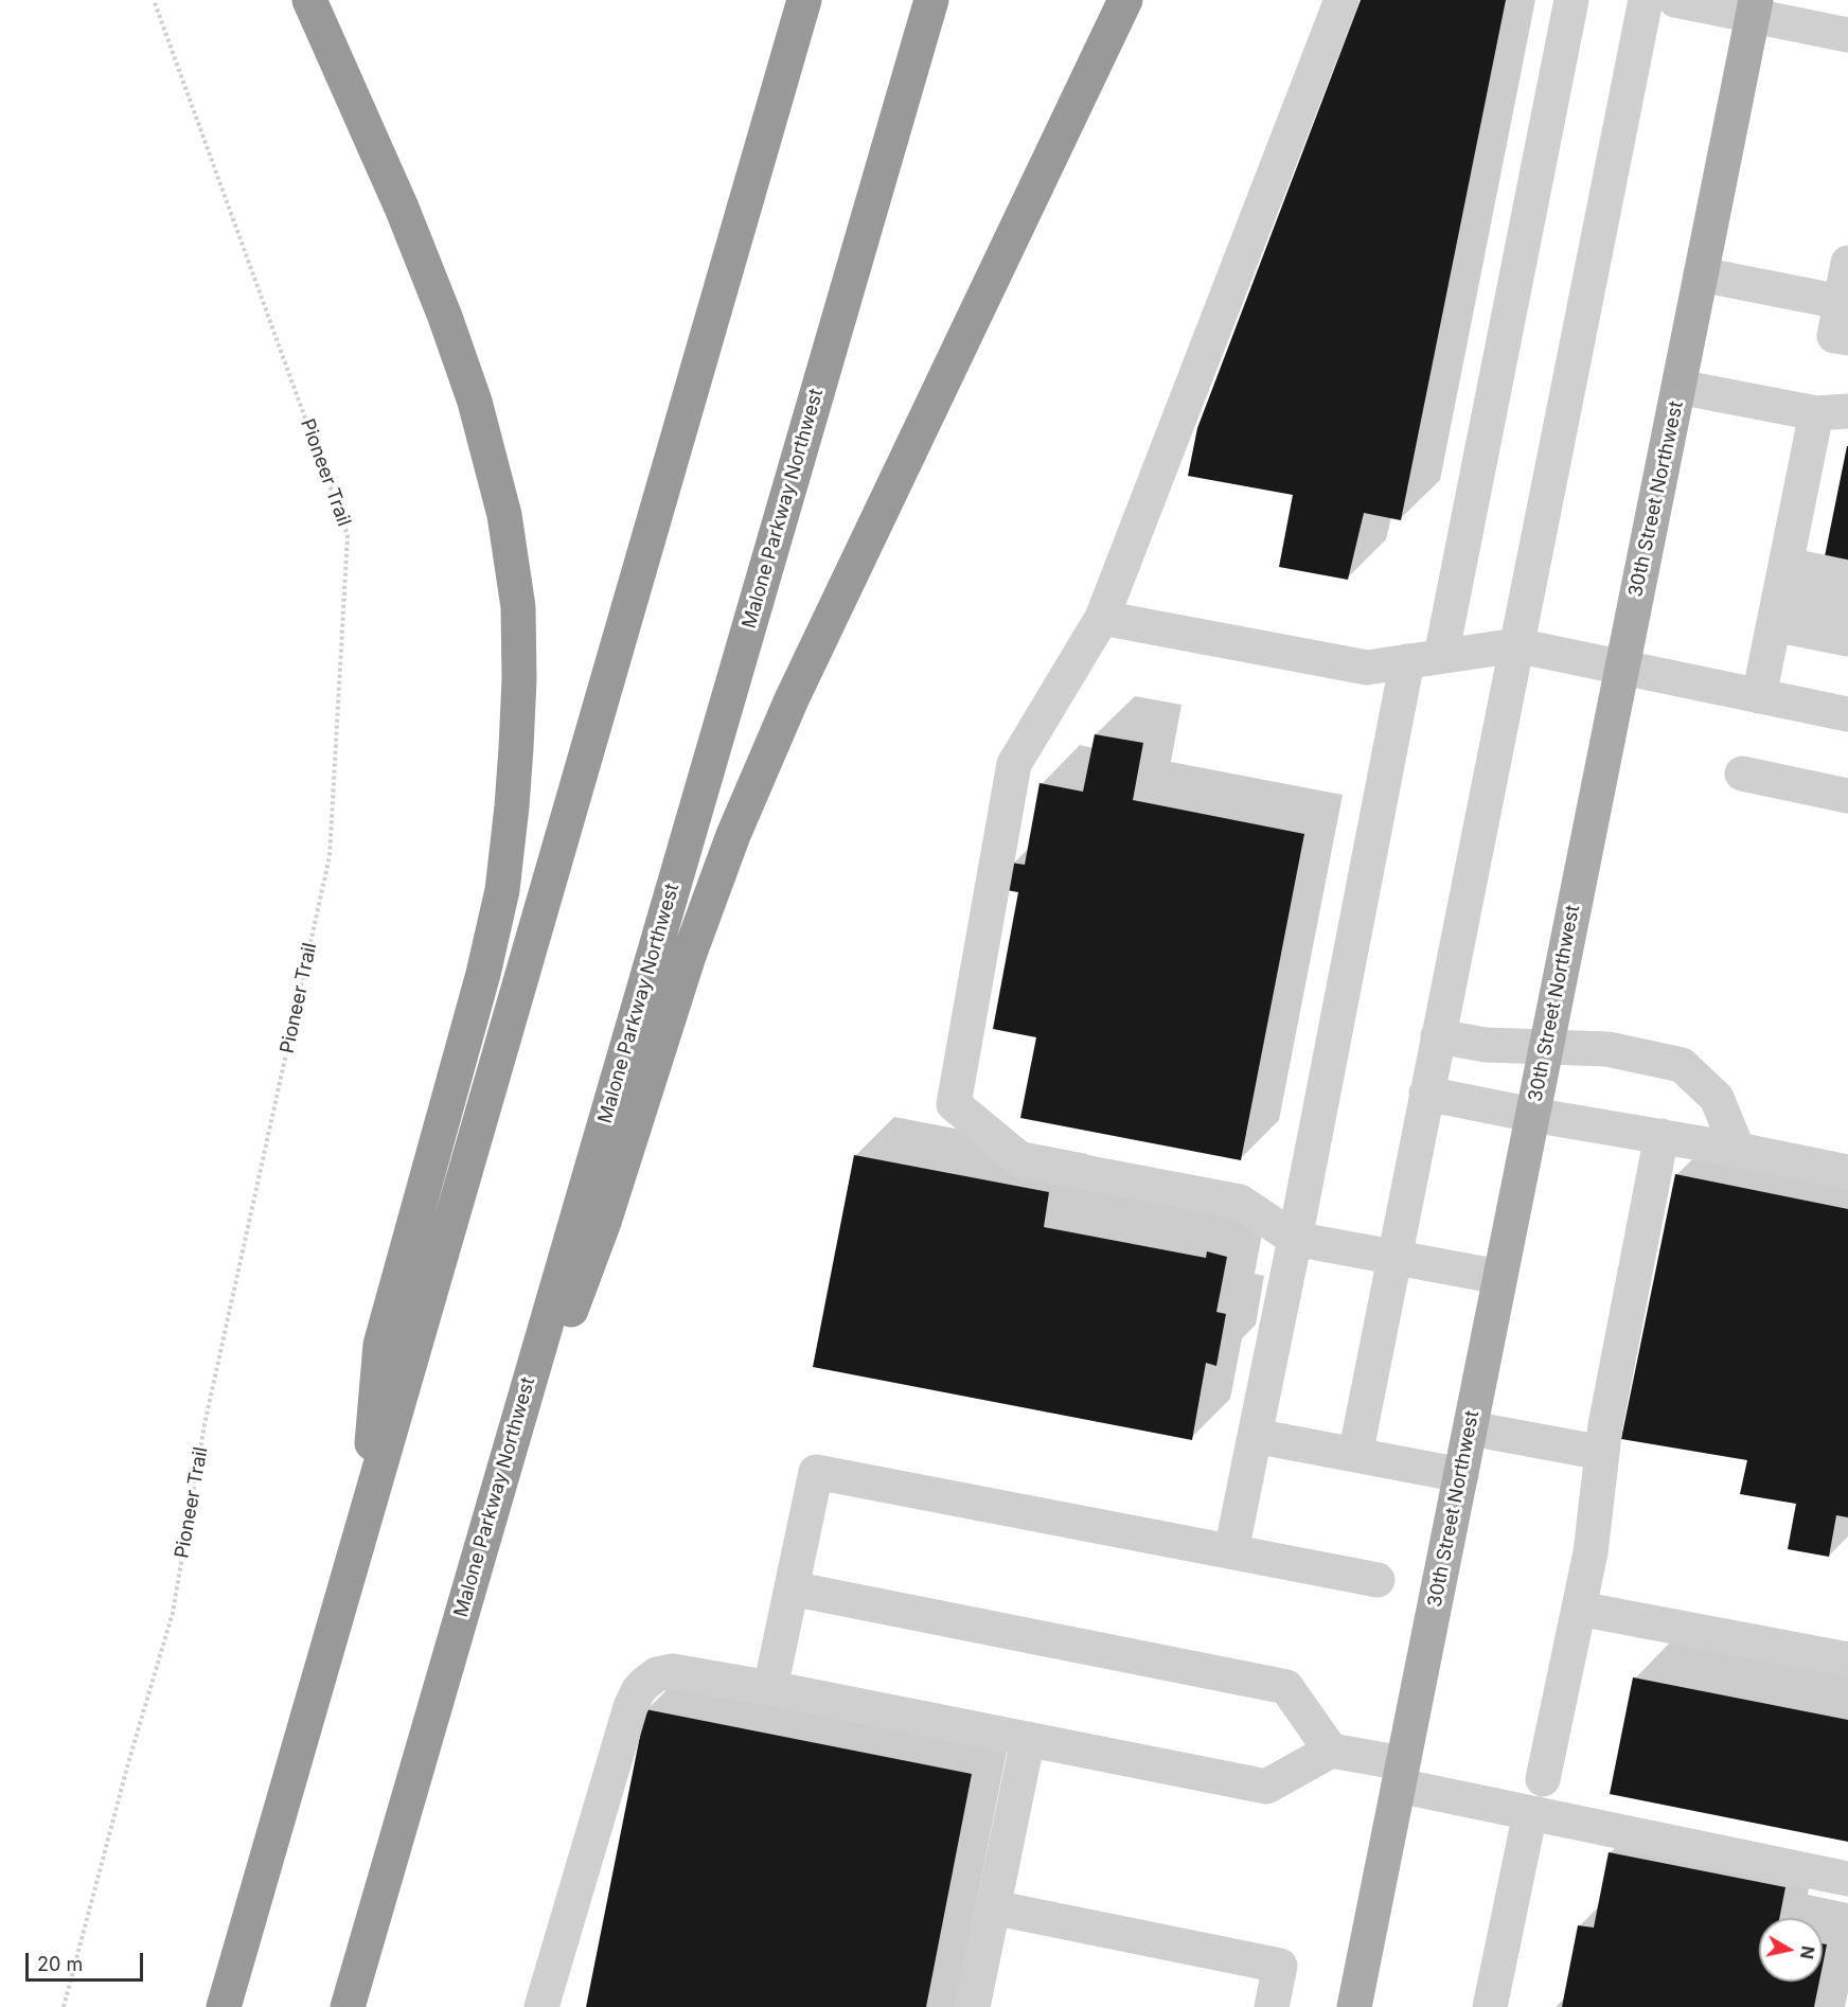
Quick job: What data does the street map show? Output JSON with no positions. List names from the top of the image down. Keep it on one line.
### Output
{"streets":{"highway":["Malone Parkway Northwest"],"main road":["30th Street Northwest"],"path":["Pioneer Trail"]},"scale_bar":"20 m","north":"right"}
